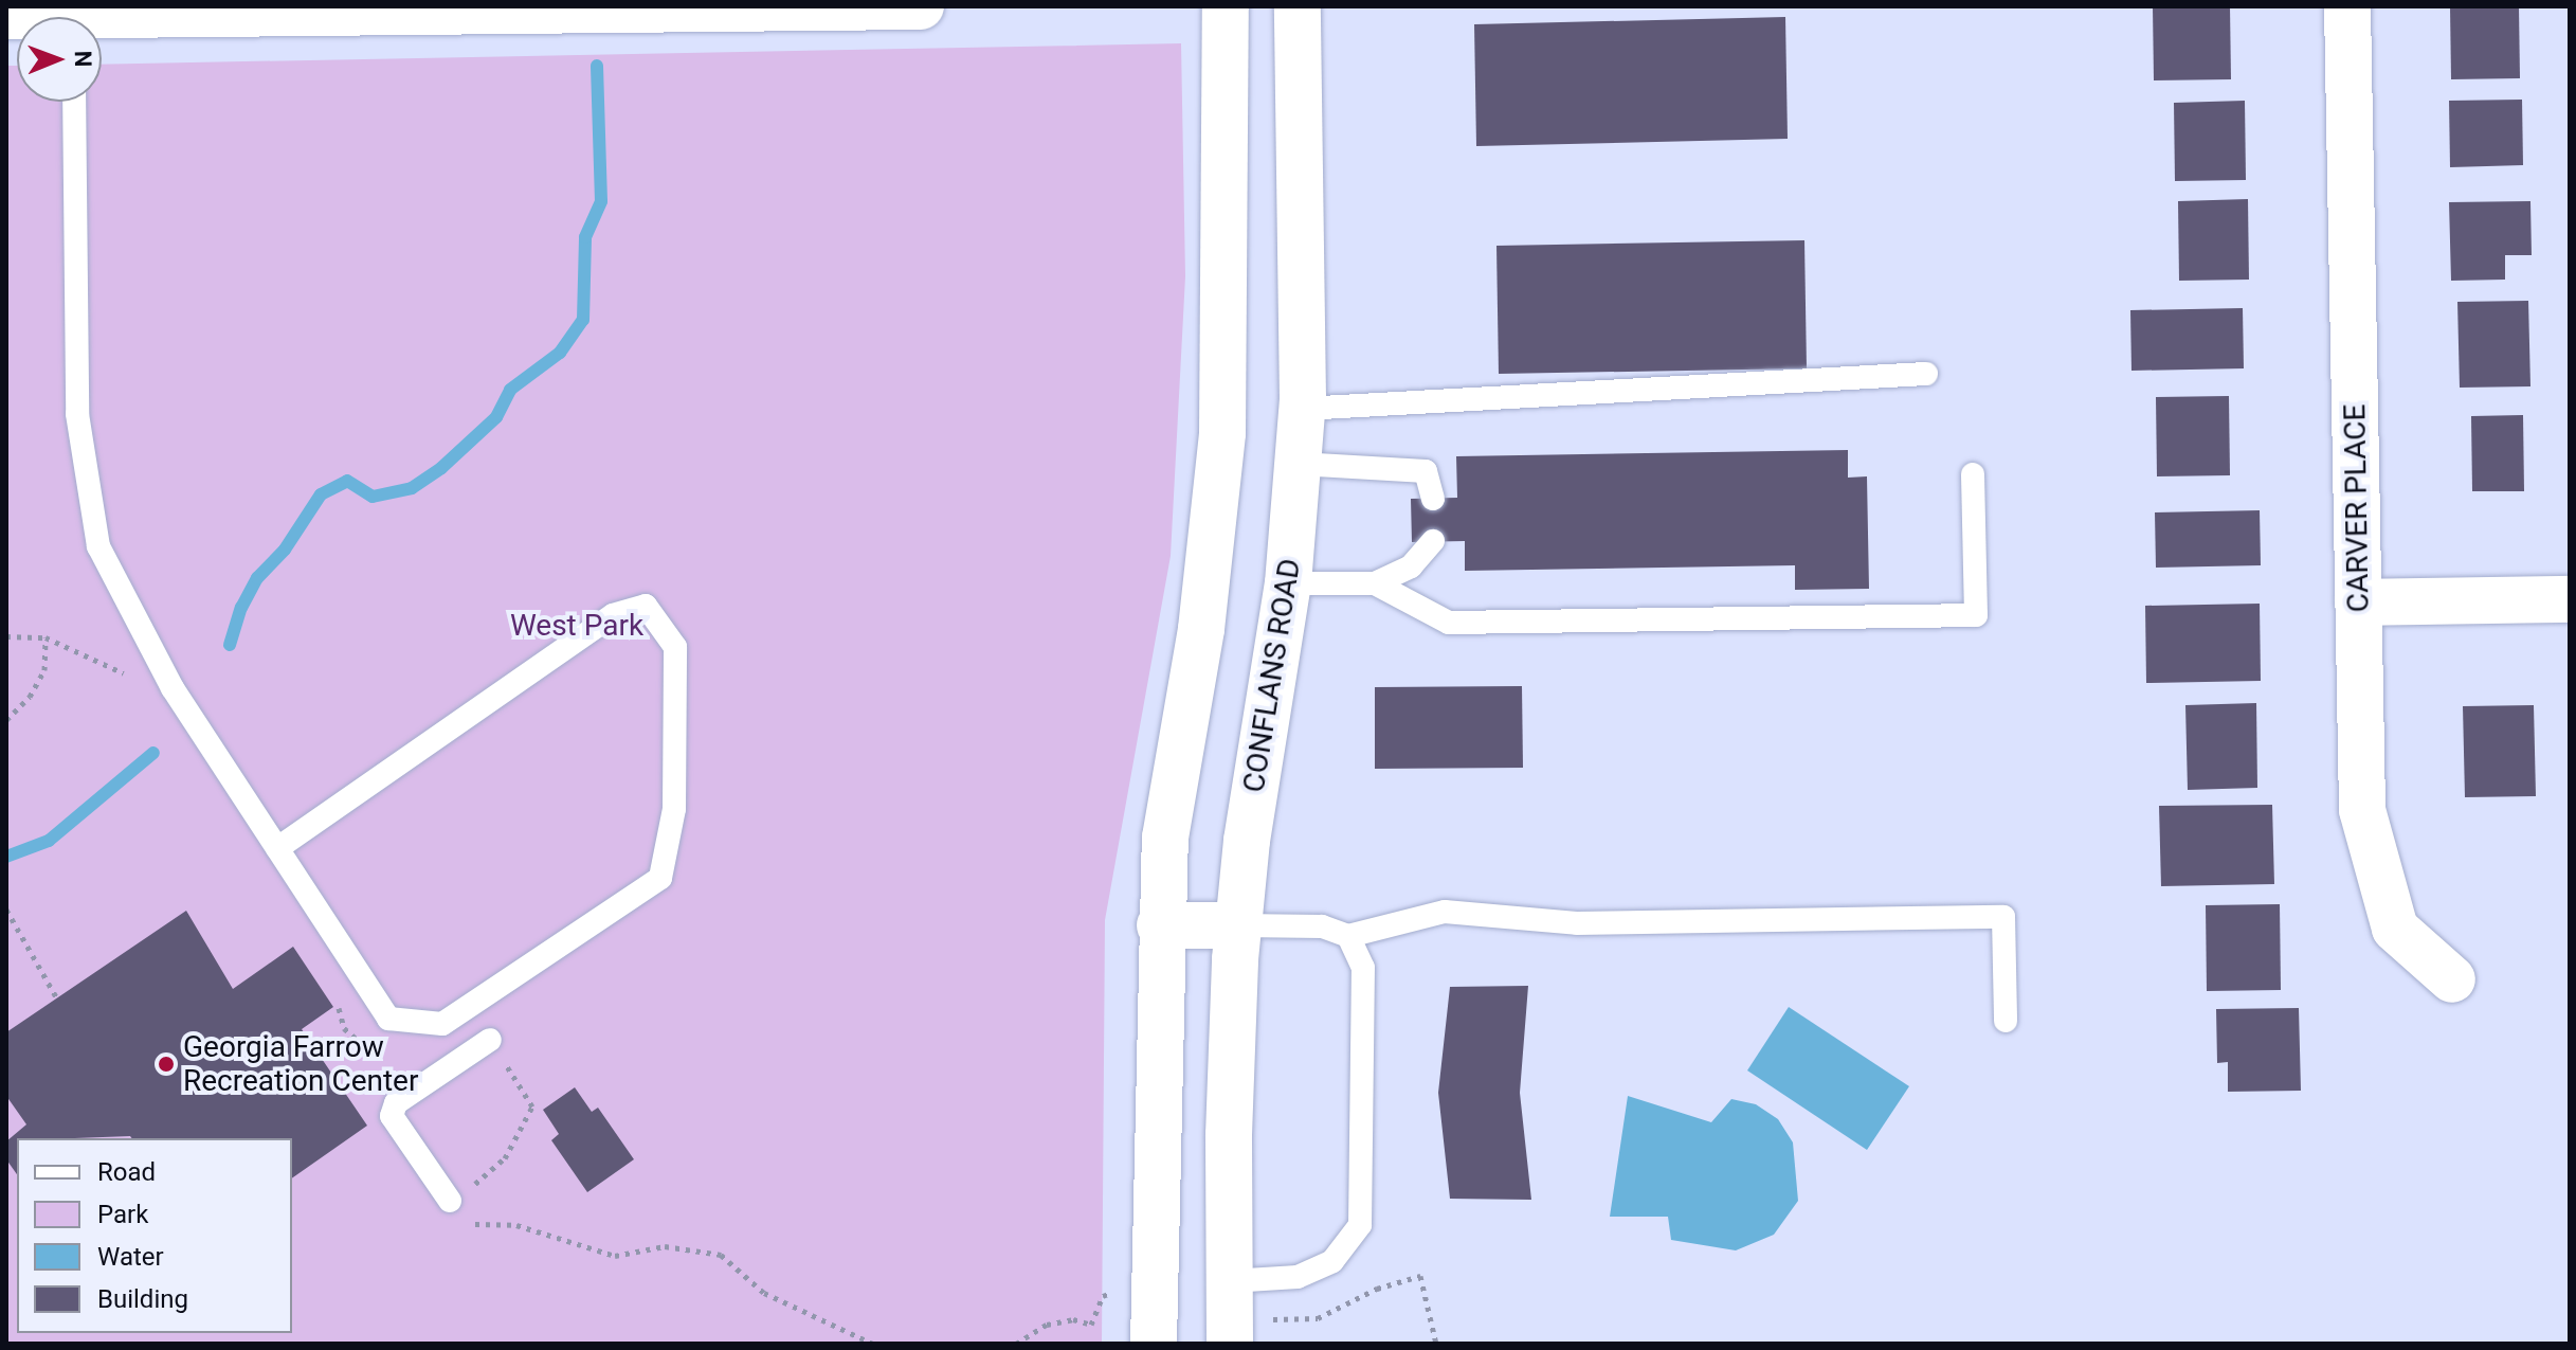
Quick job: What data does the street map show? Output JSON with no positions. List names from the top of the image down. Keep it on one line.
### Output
{"streets":{"main road":["CARVER PLACE","CONFLANS ROAD"]},"parks":["West Park"],"places":["Georgia Farrow Recreation Center"],"legend":["Road","Park","Water","Building"],"north":"right"}
